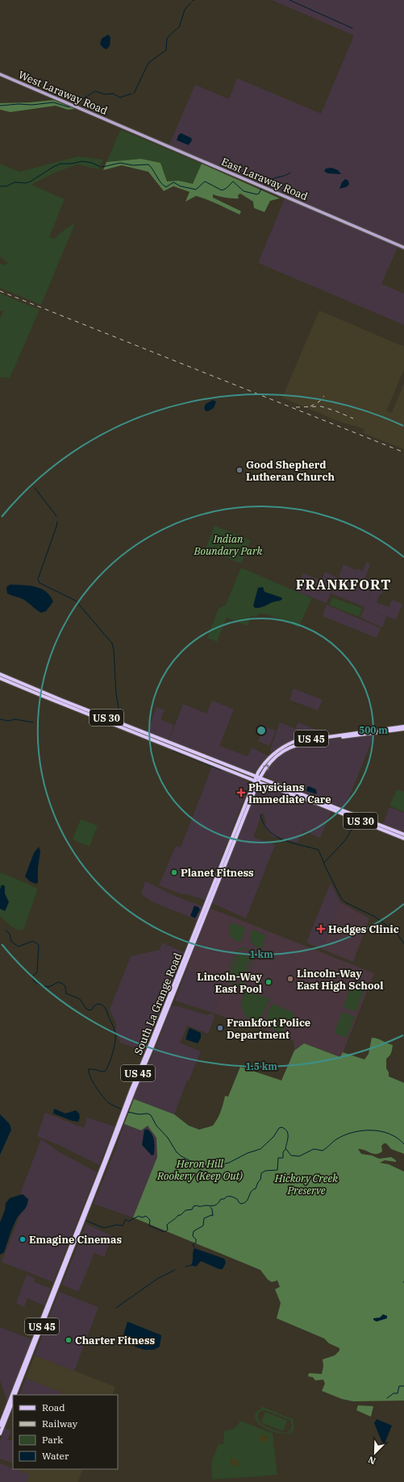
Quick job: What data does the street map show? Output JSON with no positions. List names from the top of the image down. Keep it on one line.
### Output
{"streets":{"main road":["West Laraway Road","East Laraway Road","US 30","US 45","South La Grange Road"]},"crossings":[["West Laraway Road","East Laraway Road"],["US 30","South La Grange Road"]],"districts":["FRANKFORT"],"parks":["Indian Boundary Park","Heron Hill Rookery (Keep Out)","Hickory Creek Preserve"],"places":{"other":["Good Shepherd Lutheran Church","Planet Fitness","Lincoln-Way East High School","Lincoln-Way East Pool","Frankfort Police Department","Emagine Cinemas","Charter Fitness"],"health":["Physicians Immediate Care","Hedges Clinic"]},"legend":["Road","Railway","Park","Water"],"north":"bottom left","rings":["500 m","1 km","1.5 km"]}
